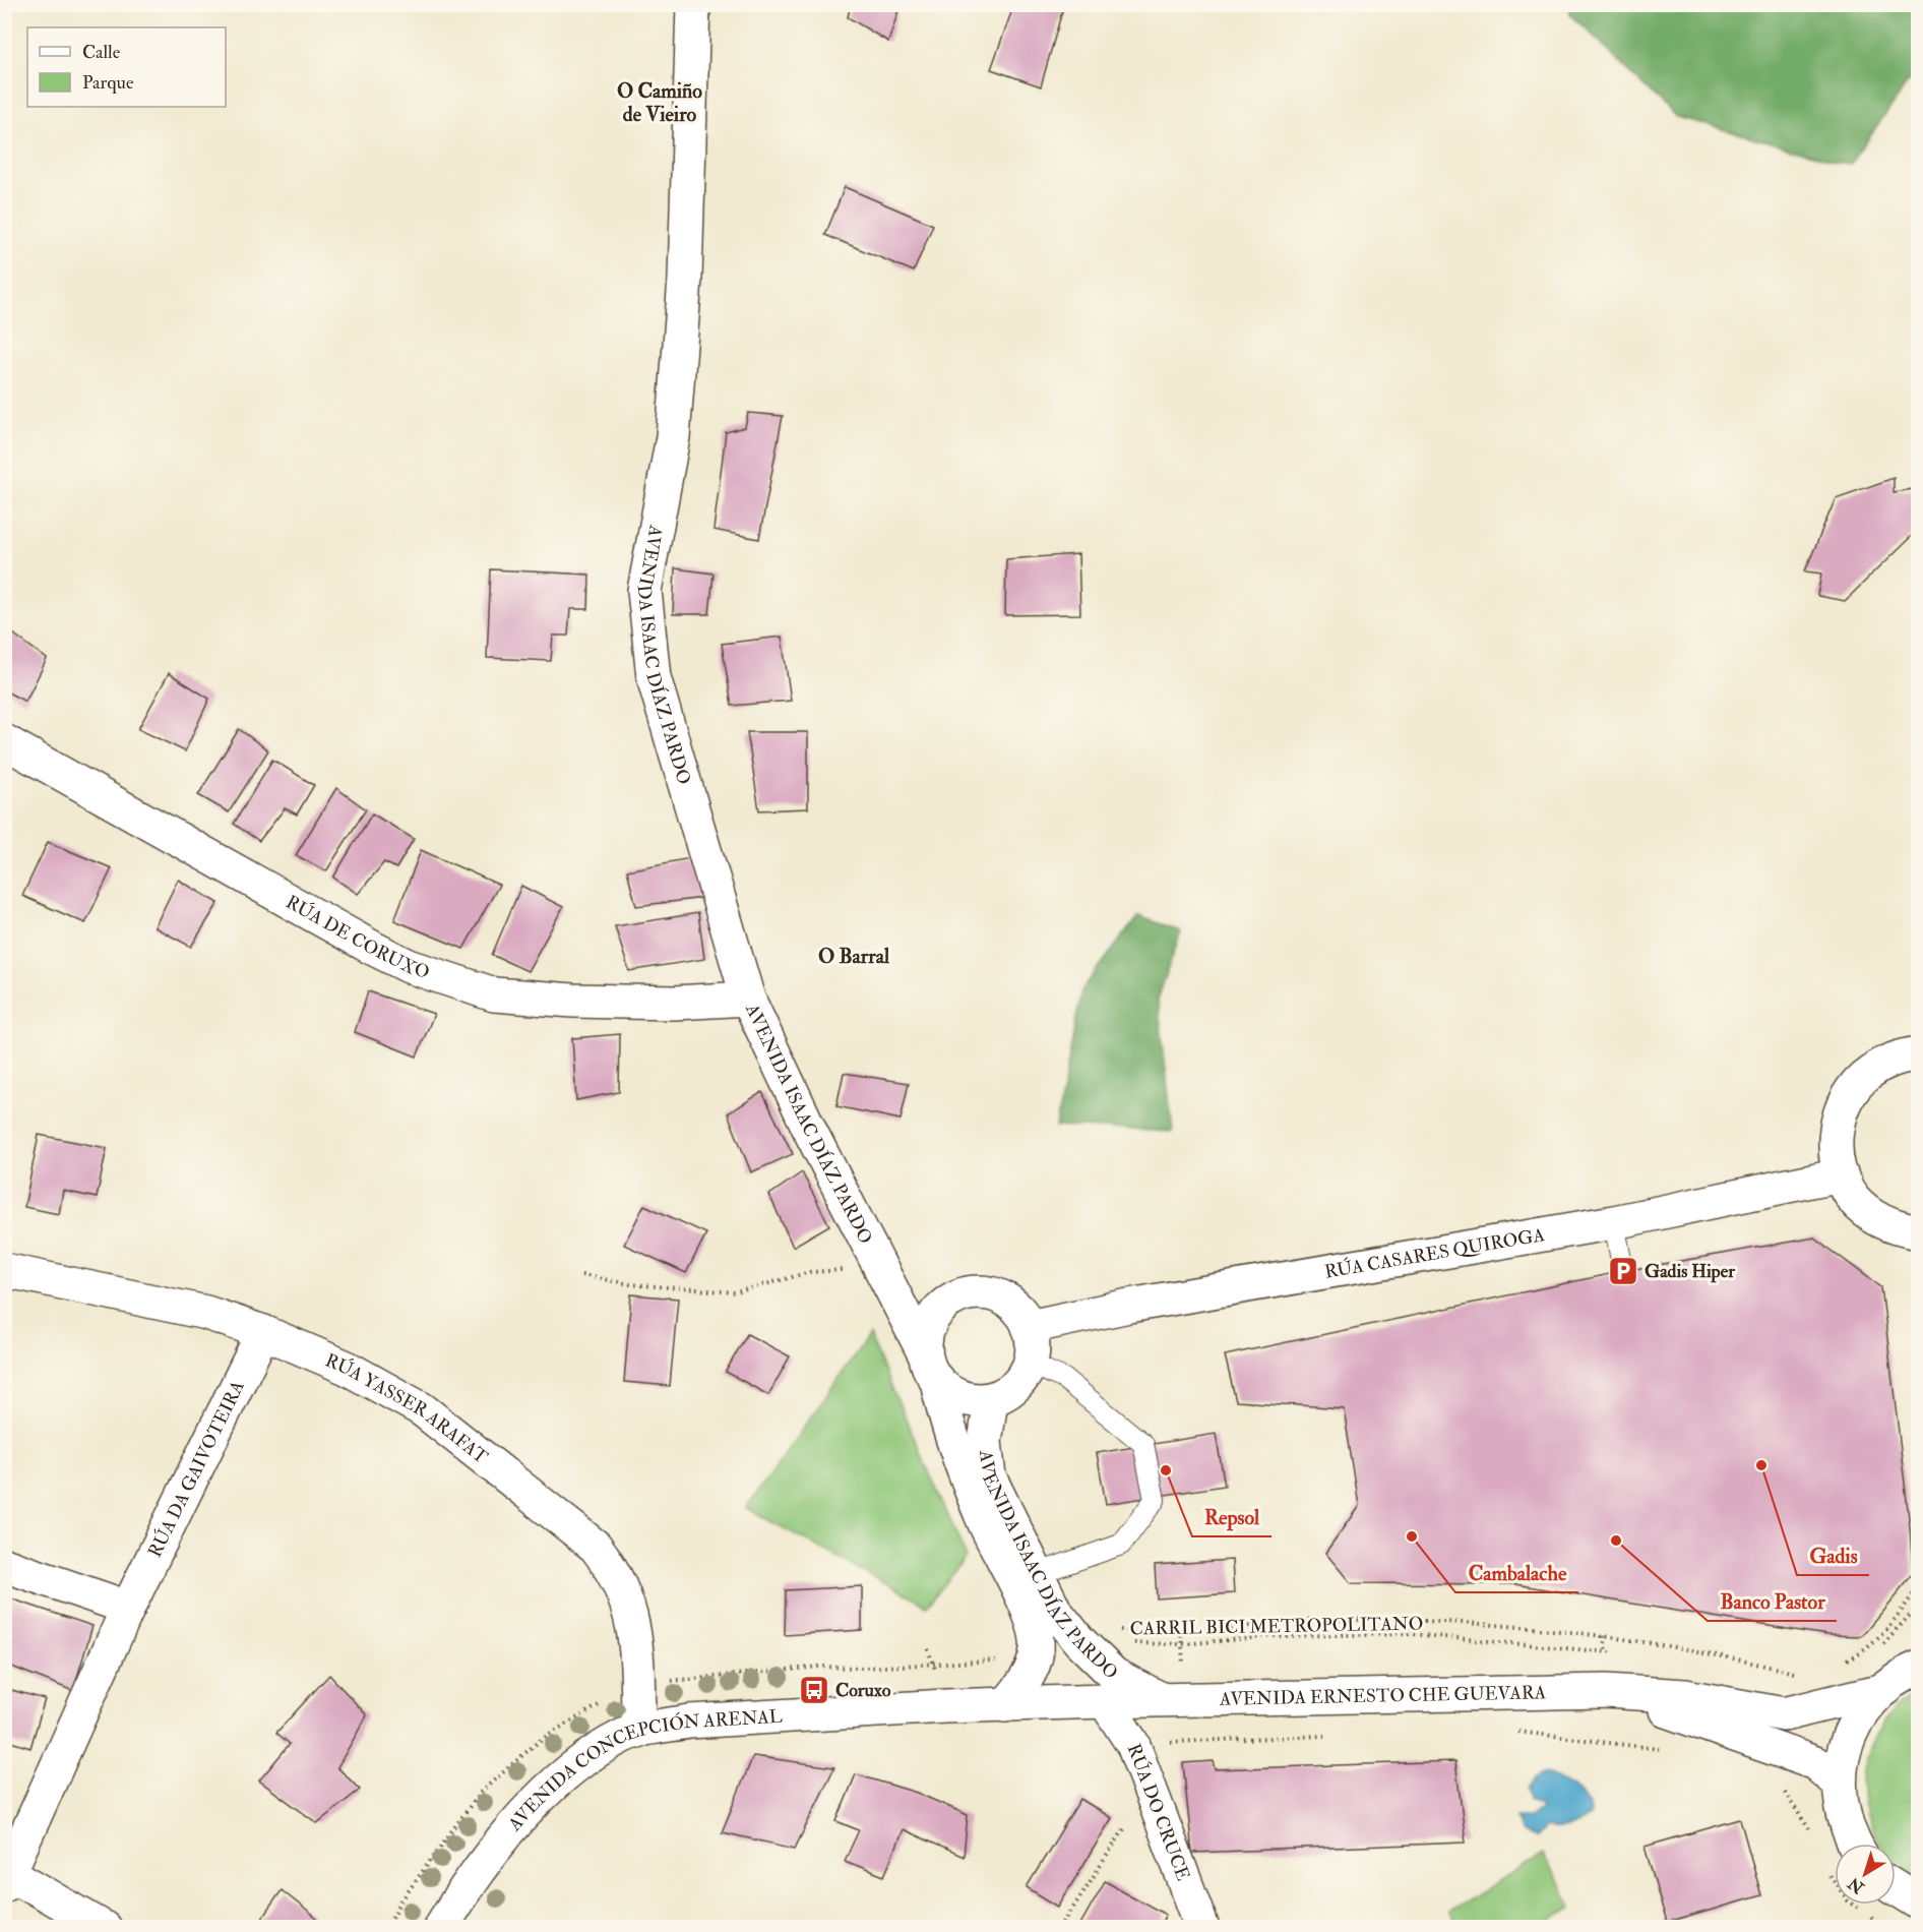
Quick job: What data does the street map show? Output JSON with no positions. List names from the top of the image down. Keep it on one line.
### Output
{"streets":{"street":["AVENIDA ISAAC DÍAZ PARDO","RÚA DE CORUXO","RÚA CASARES QUIROGA","RÚA YASSER ARAFAT","RÚA DA GAIVOTEIRA","AVENIDA ERNESTO CHE GUEVARA","AVENIDA CONCEPCIÓN ARENAL","RÚA DO CRUCE"],"path":["CARRIL BICI METROPOLITANO"]},"crossings":[["AVENIDA ISAAC DÍAZ PARDO","RÚA DE CORUXO"],["AVENIDA ISAAC DÍAZ PARDO","RÚA CASARES QUIROGA"],["AVENIDA ISAAC DÍAZ PARDO","CARRIL BICI METROPOLITANO"],["AVENIDA ISAAC DÍAZ PARDO","AVENIDA ERNESTO CHE GUEVARA"],["AVENIDA ISAAC DÍAZ PARDO","AVENIDA CONCEPCIÓN ARENAL"],["RÚA YASSER ARAFAT","RÚA DA GAIVOTEIRA"],["RÚA YASSER ARAFAT","AVENIDA CONCEPCIÓN ARENAL"],["AVENIDA ERNESTO CHE GUEVARA","AVENIDA CONCEPCIÓN ARENAL"],["AVENIDA CONCEPCIÓN ARENAL","RÚA DO CRUCE"]],"districts":["O Camiño de Vieiro","O Barral"],"places":{"parking":["Gadis Hiper"],"other":["Gadis","Repsol","Cambalache","Banco Pastor"],"bus stop":["Coruxo"]},"legend":["Calle","Parque"],"north":"bottom left"}
